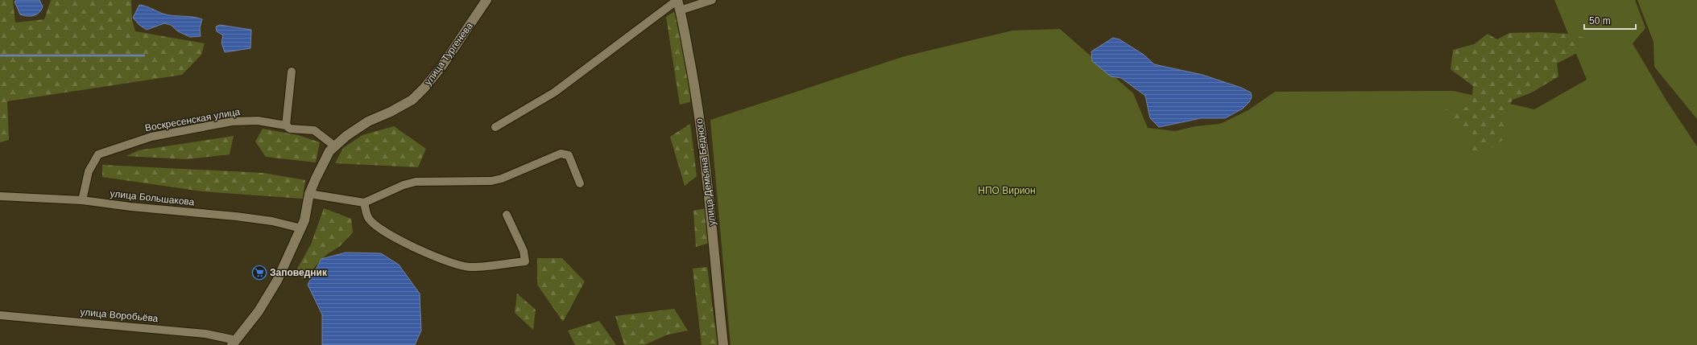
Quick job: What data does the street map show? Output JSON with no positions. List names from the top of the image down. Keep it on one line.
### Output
{"streets":{"street":["улица Тургенева","Воскресенская улица","улица Демьяна Бедного","улица Большакова","улица Воробьёва"]},"crossings":[["улица Тургенева","Воскресенская улица"],["улица Тургенева","улица Большакова"],["улица Тургенева","улица Воробьёва"],["Воскресенская улица","улица Большакова"]],"parks":["НПО Вирион"],"places":{"supermarket":["Заповедник"]},"scale_bar":"50 m"}
